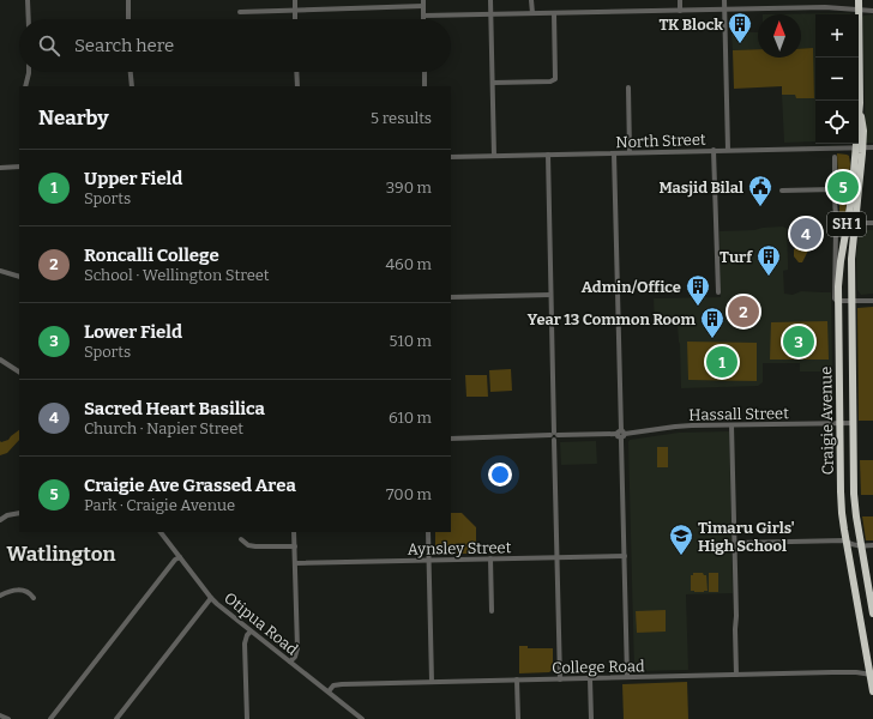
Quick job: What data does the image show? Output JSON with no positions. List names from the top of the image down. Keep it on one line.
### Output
{"streets":{"highway":["SH 1","Craigie Avenue"],"street":["North Street","Hassall Street","Aynsley Street","Otipua Road","College Road"]},"crossings":[["North Street","SH 1"],["North Street","Craigie Avenue"],["SH 1","Craigie Avenue"],["Hassall Street","Craigie Avenue"],["Craigie Avenue","College Road"],["Otipua Road","College Road"]],"districts":["Watlington"],"places":{"building":["TK Block","Turf","Admin/Office","Year 13 Common Room"],"public building":["Masjid Bilal"],"school or university":["Timaru Girls' High School"]},"north":"top","page":{"map_buttons":["+","−"],"search":"Search here","heading":["Nearby","5 results"],"list":[{"mark":"1","name":"Upper Field","note":"Sports","value":"390 m"},{"mark":"2","name":"Roncalli College","note":"School · Wellington Street","value":"460 m"},{"mark":"3","name":"Lower Field","note":"Sports","value":"510 m"},{"mark":"4","name":"Sacred Heart Basilica","note":"Church · Napier Street","value":"610 m"},{"mark":"5","name":"Craigie Ave Grassed Area","note":"Park · Craigie Avenue","value":"700 m"}],"pins":["5","4","2","3","1"]}}
